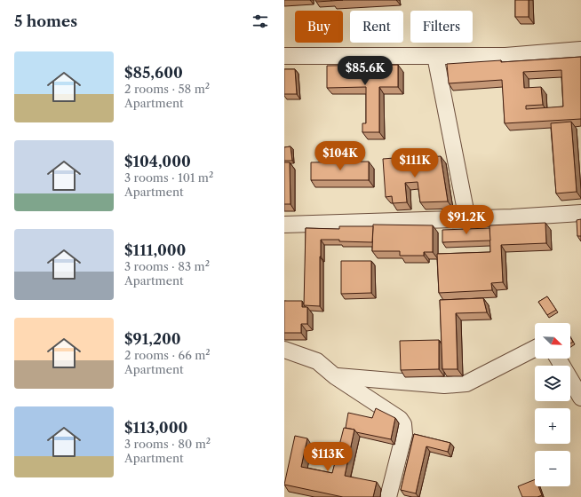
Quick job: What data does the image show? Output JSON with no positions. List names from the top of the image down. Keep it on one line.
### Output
{"north":"bottom right","page":{"heading":"5 homes","chip":["Buy","Rent","Filters"],"list":[{"name":"$85,600","note":"2 rooms · 58 m² · Apartment"},{"name":"$104,000","note":"3 rooms · 101 m² · Apartment"},{"name":"$111,000","note":"3 rooms · 83 m² · Apartment"},{"name":"$91,200","note":"2 rooms · 66 m² · Apartment"},{"name":"$113,000","note":"3 rooms · 80 m² · Apartment"}],"price":["$85.6K","$104K","$111K","$91.2K","$113K"],"map_buttons":["+","−"]}}
